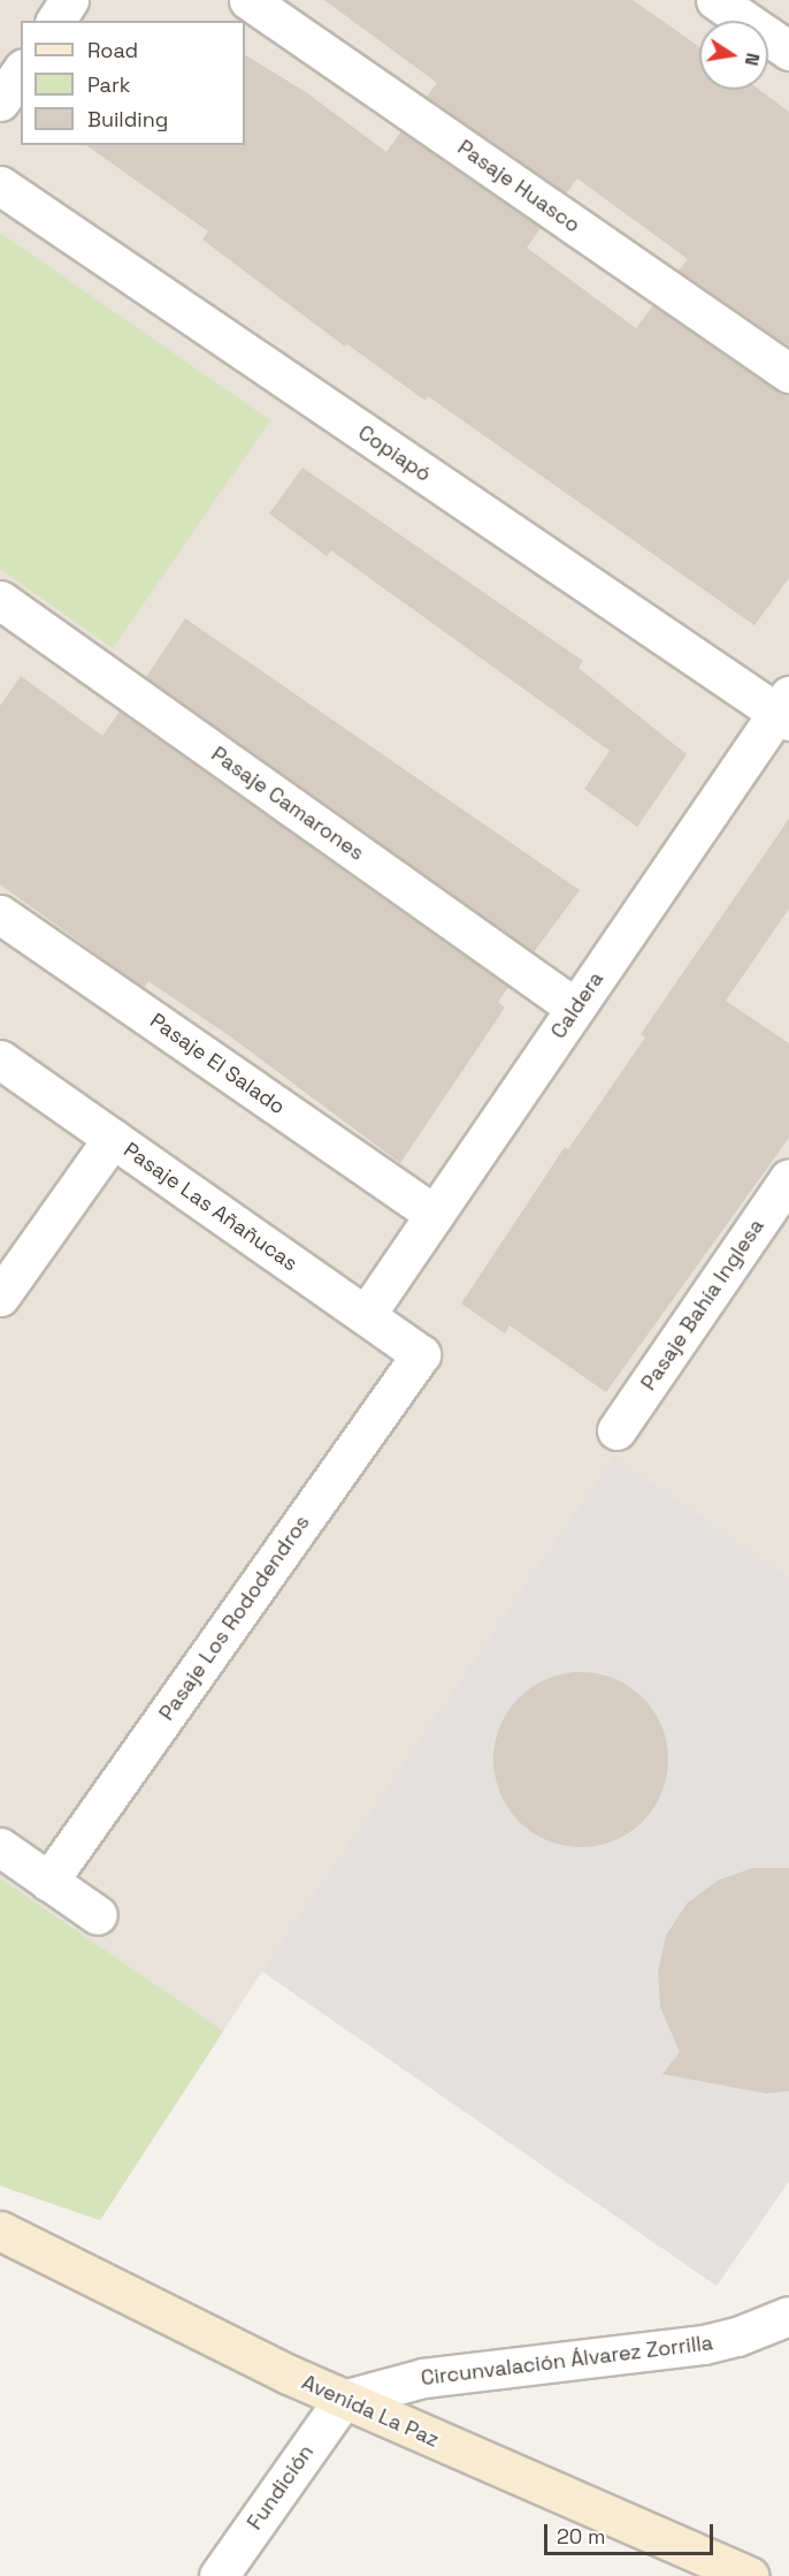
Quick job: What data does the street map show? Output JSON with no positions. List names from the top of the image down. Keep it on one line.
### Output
{"streets":{"main road":["Avenida La Paz"],"street":["Pasaje Huasco","Copiapó","Pasaje Camarones","Caldera","Pasaje El Salado","Pasaje Las Añañucas","Pasaje Bahía Inglesa","Pasaje Los Rododendros","Circunvalación Álvarez Zorrilla","Fundición"]},"crossings":[["Copiapó","Caldera"],["Pasaje Camarones","Caldera"],["Caldera","Pasaje El Salado"],["Caldera","Pasaje Las Añañucas"],["Pasaje Las Añañucas","Pasaje Los Rododendros"],["Circunvalación Álvarez Zorrilla","Avenida La Paz"],["Circunvalación Álvarez Zorrilla","Fundición"],["Avenida La Paz","Fundición"]],"legend":["Road","Park","Building"],"scale_bar":"20 m","north":"right"}
